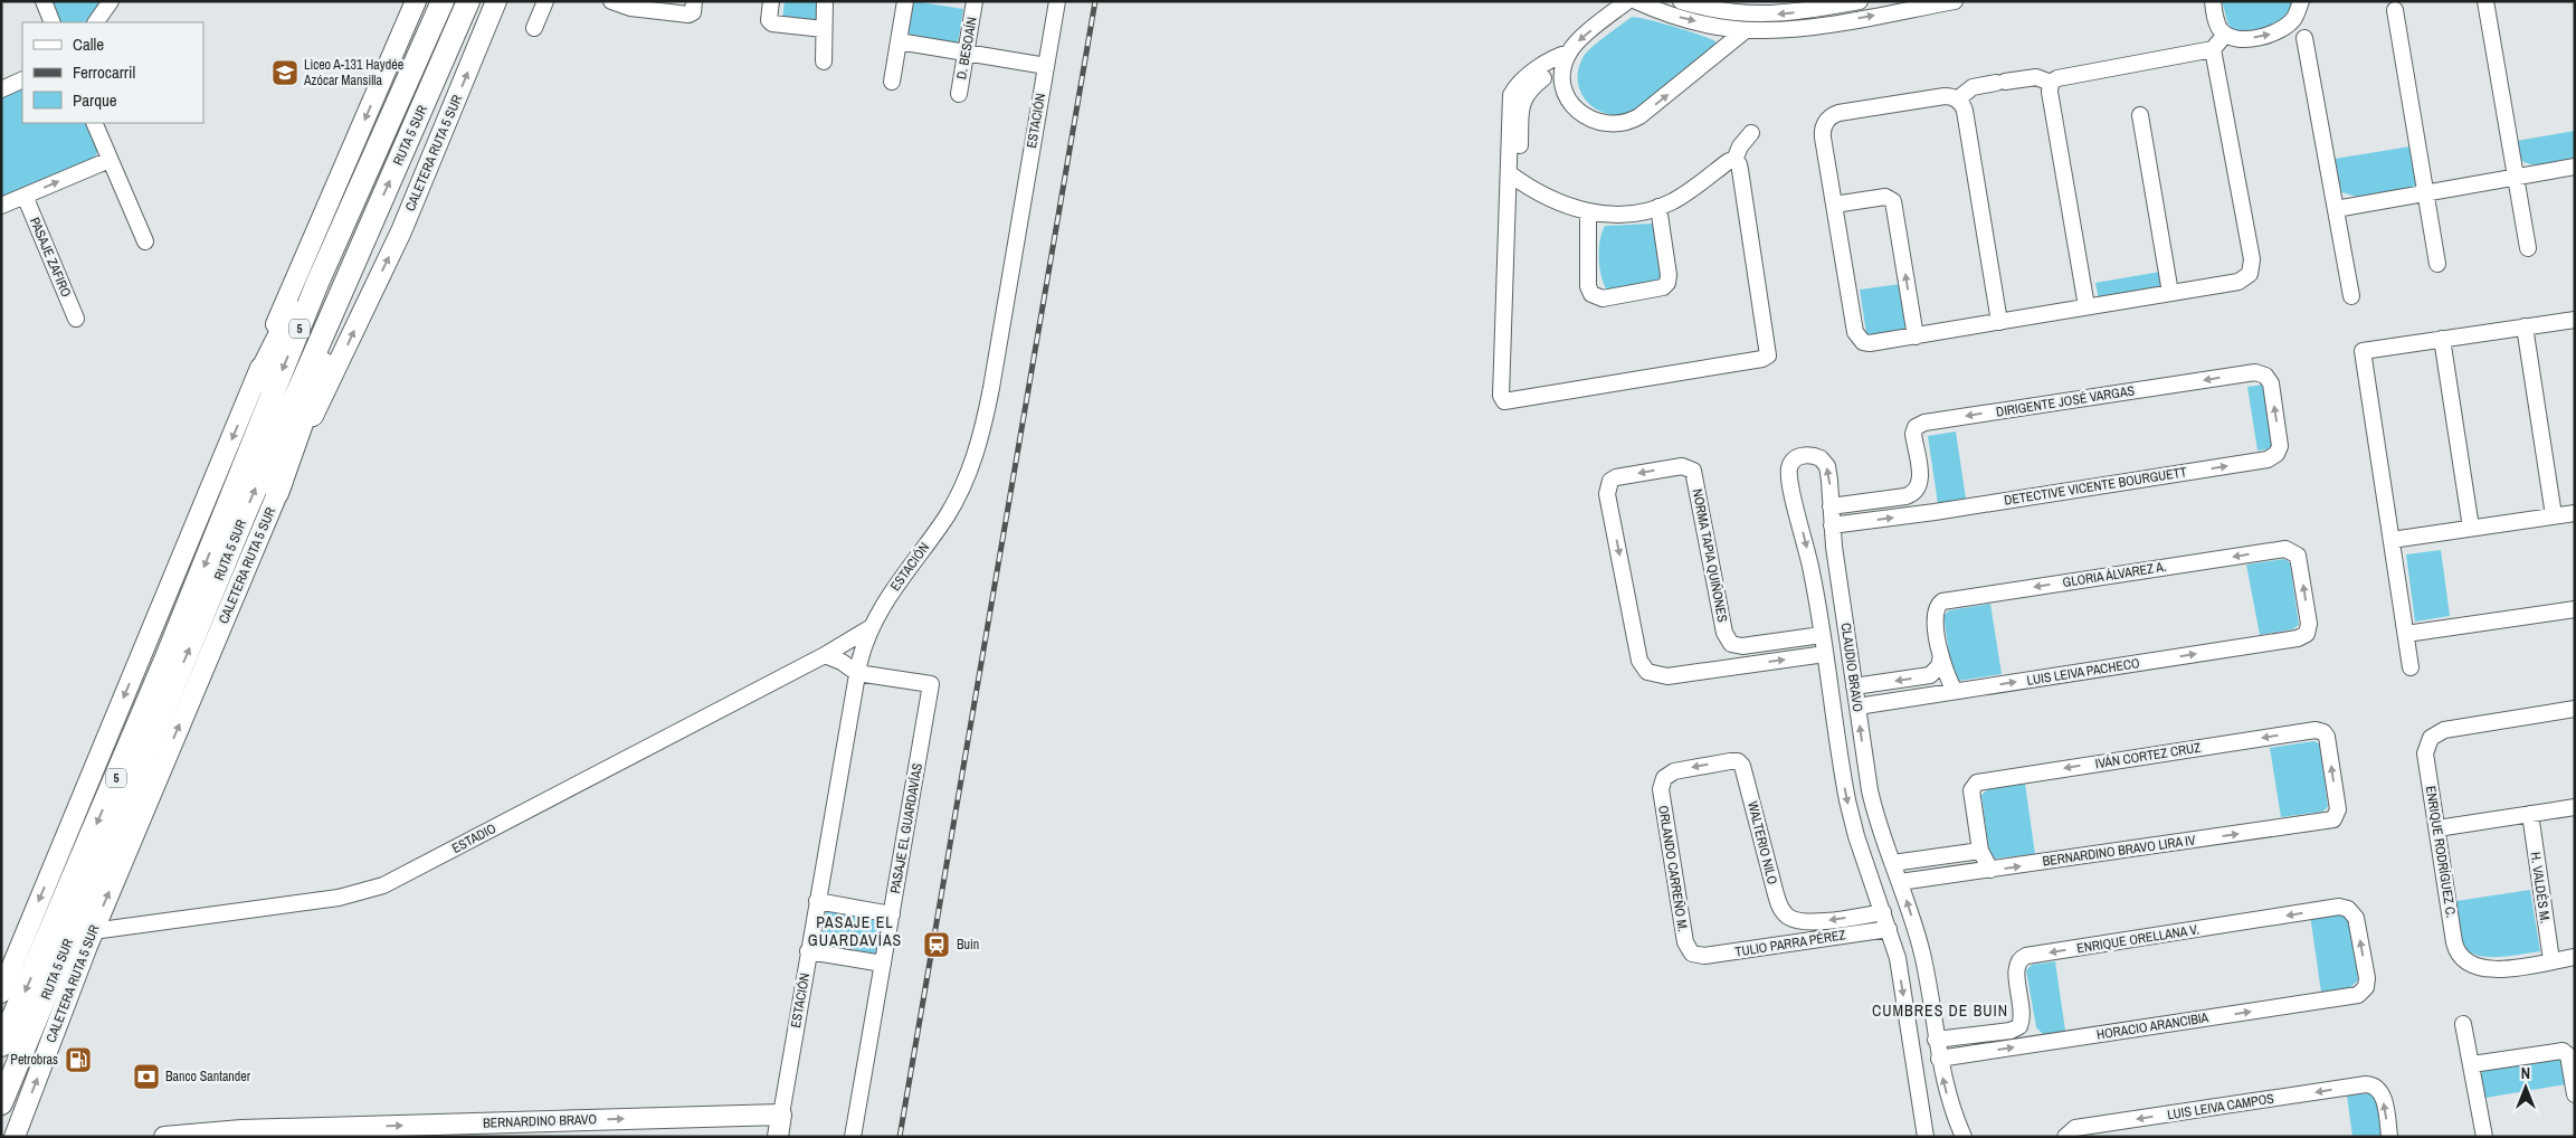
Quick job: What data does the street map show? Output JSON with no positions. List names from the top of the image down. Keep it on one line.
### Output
{"streets":{"highway":["RUTA 5 SUR","5"],"main road":["ESTACIÓN","CALETERA RUTA 5 SUR","BERNARDINO BRAVO"],"street":["D. BESOAÍN","PASAJE ZAFIRO","DIRIGENTE JOSÉ VARGAS","DETECTIVE VICENTE BOURGUETT","NORMA TAPIA QUIÑONES","GLORIA ÁLVAREZ A.","CLAUDIO BRAVO","LUIS LEIVA PACHECO","IVÁN CORTEZ CRUZ","PASAJE EL GUARDAVÍAS","ESTADIO","WALTERIO NILO","BERNARDINO BRAVO LIRA IV","ENRIQUE RODRÍGUEZ C.","ORLANDO CARREÑO M.","H. VALDÉS M.","ENRIQUE ORELLANA V.","TULIO PARRA PÉREZ","HORACIO ARANCIBIA","LUIS LEIVA CAMPOS"]},"crossings":[["ESTACIÓN","PASAJE EL GUARDAVÍAS"],["ESTACIÓN","ESTADIO"],["ESTACIÓN","BERNARDINO BRAVO"],["CALETERA RUTA 5 SUR","ESTADIO"],["DIRIGENTE JOSÉ VARGAS","DETECTIVE VICENTE BOURGUETT"],["DETECTIVE VICENTE BOURGUETT","CLAUDIO BRAVO"],["GLORIA ÁLVAREZ A.","LUIS LEIVA PACHECO"],["CLAUDIO BRAVO","LUIS LEIVA PACHECO"],["CLAUDIO BRAVO","BERNARDINO BRAVO LIRA IV"],["CLAUDIO BRAVO","TULIO PARRA PÉREZ"],["CLAUDIO BRAVO","HORACIO ARANCIBIA"],["IVÁN CORTEZ CRUZ","BERNARDINO BRAVO LIRA IV"],["WALTERIO NILO","ORLANDO CARREÑO M."],["ENRIQUE RODRÍGUEZ C.","H. VALDÉS M."],["ORLANDO CARREÑO M.","TULIO PARRA PÉREZ"],["ENRIQUE ORELLANA V.","HORACIO ARANCIBIA"]],"one_way":["DETECTIVE VICENTE BOURGUETT","LUIS LEIVA PACHECO","BERNARDINO BRAVO LIRA IV","ENRIQUE ORELLANA V.","HORACIO ARANCIBIA","LUIS LEIVA CAMPOS","BERNARDINO BRAVO"],"districts":["PASAJE EL GUARDAVÍAS","CUMBRES DE BUIN"],"places":{"school or university":["Liceo A-131 Haydée Azócar Mansilla"],"station":["Buin"],"fuel station":["Petrobras"],"bank":["Banco Santander"]},"legend":["Calle","Ferrocarril","Parque"],"north":"top"}
